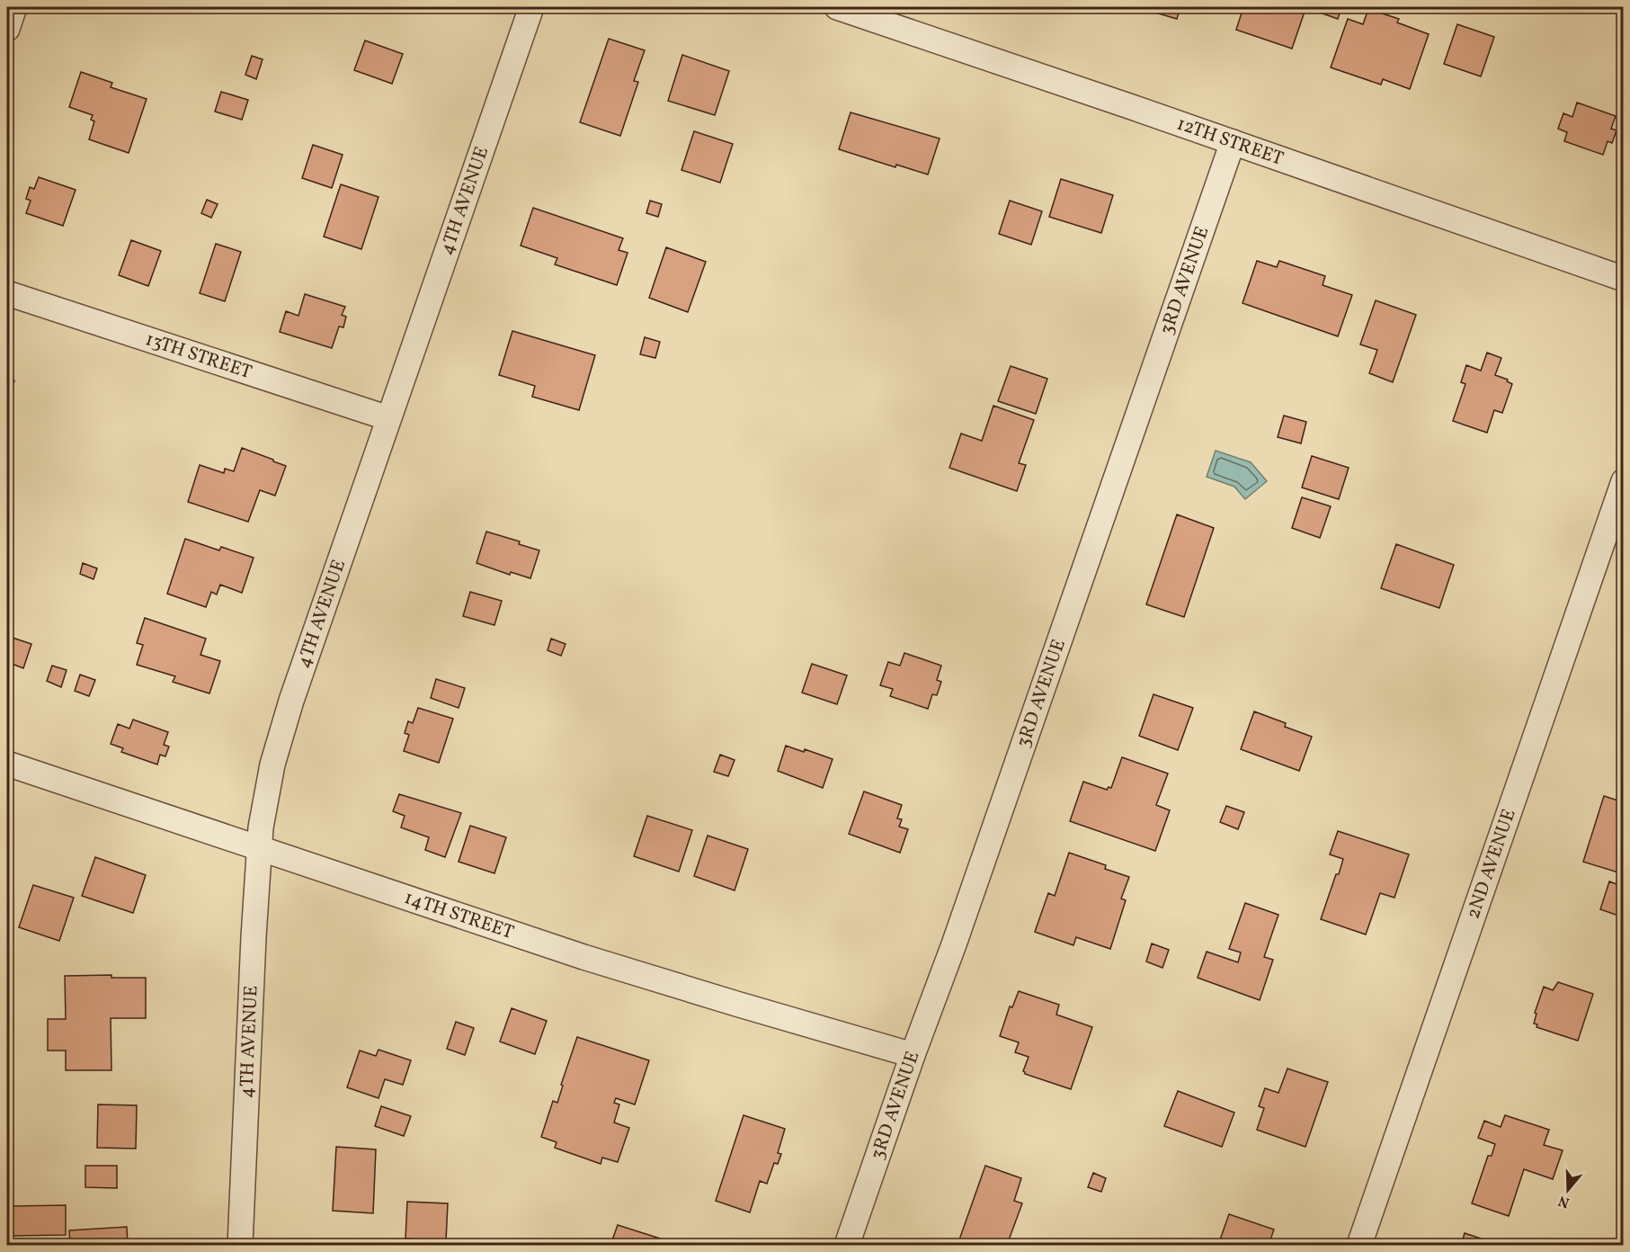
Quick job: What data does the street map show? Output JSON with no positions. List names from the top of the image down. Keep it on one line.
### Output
{"streets":{"street":["12TH STREET","4TH AVENUE","3RD AVENUE","13TH STREET","2ND AVENUE","14TH STREET"]},"crossings":[["12TH STREET","3RD AVENUE"],["4TH AVENUE","13TH STREET"],["4TH AVENUE","14TH STREET"],["3RD AVENUE","14TH STREET"]],"north":"bottom"}
